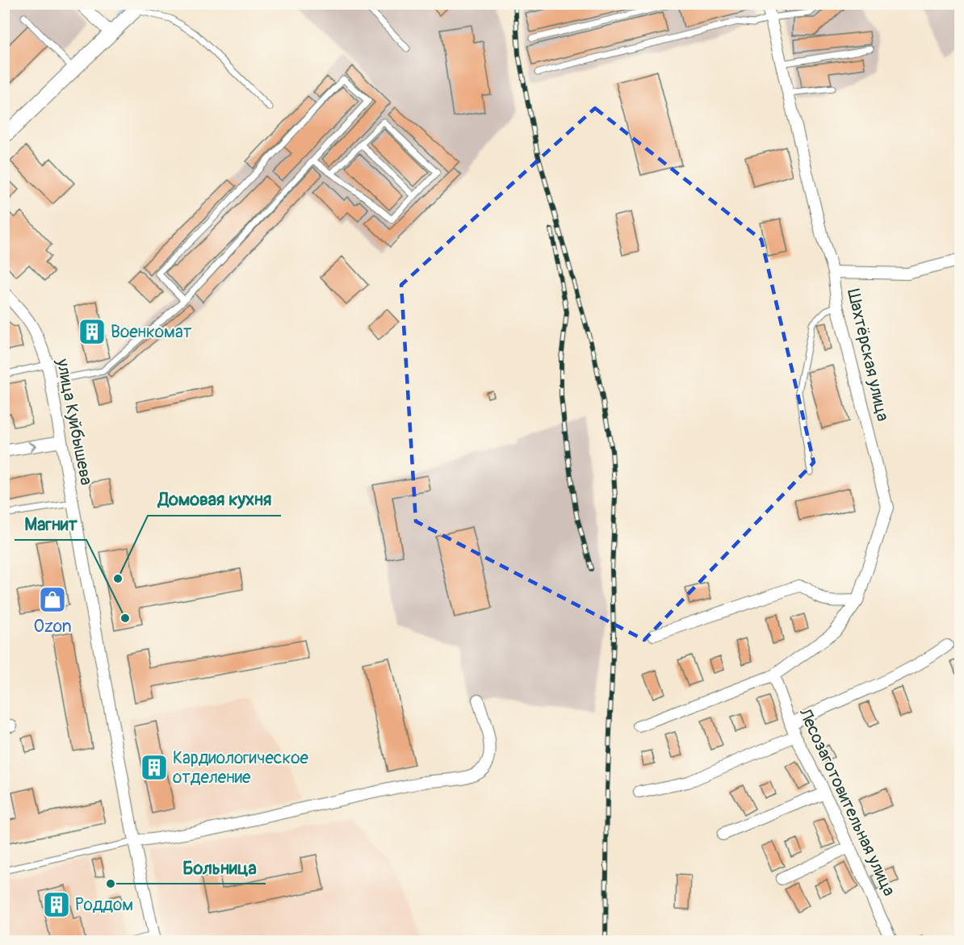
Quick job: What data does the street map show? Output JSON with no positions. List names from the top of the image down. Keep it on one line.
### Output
{"streets":{"street":["Шахтёрская улица","улица Куйбышева","Лесозаготовительная улица"]},"crossings":[["Шахтёрская улица","Лесозаготовительная улица"]],"places":{"building":["Военкомат","Кардиологическое отделение","Роддом"],"other":["Домовая кухня","Магнит","Больница"],"shop":["Ozon"]}}
